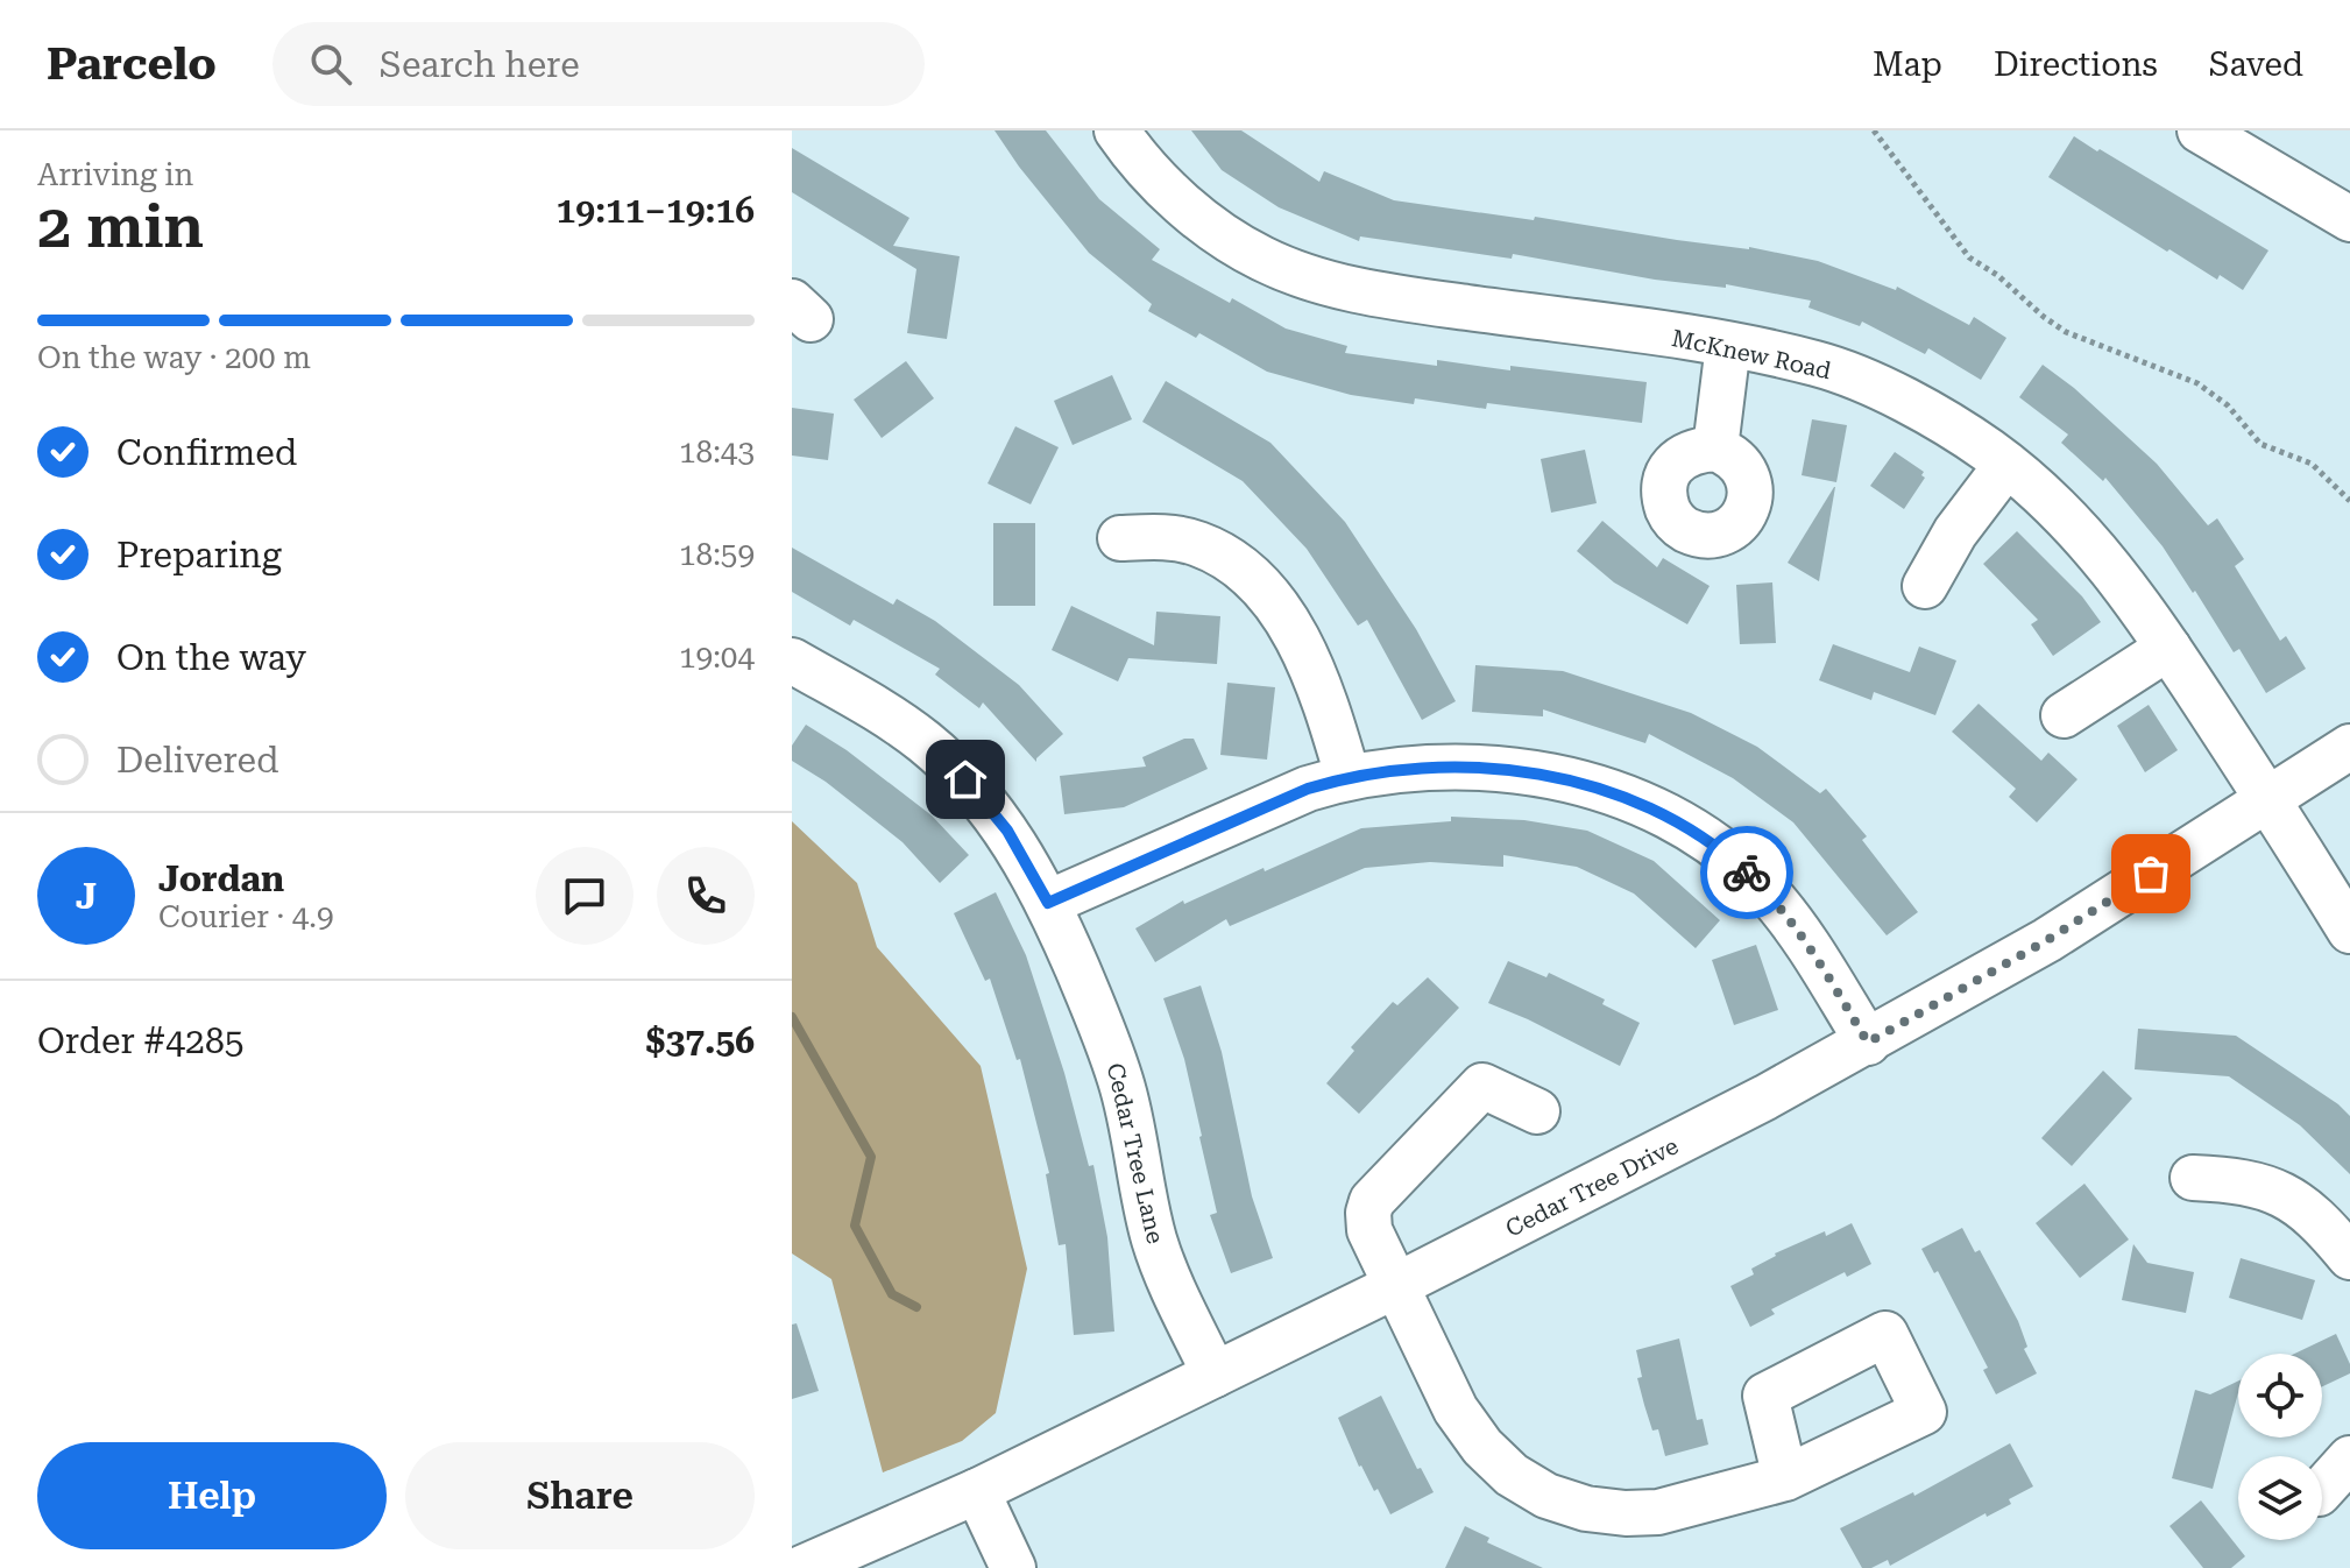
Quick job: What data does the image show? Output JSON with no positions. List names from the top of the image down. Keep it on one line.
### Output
{"streets":{"street":["McKnew Road","Cedar Tree Lane","Cedar Tree Drive"]},"crossings":[["McKnew Road","Cedar Tree Drive"],["Cedar Tree Lane","Cedar Tree Drive"]],"page":{"header":"Parcelo","search":"Search here","nav":["Map","Directions","Saved"],"heading":["2 min","Arriving in","19:11–19:16"],"panel":["Jordan","Courier · 4.9","Order #4285","$37.56"],"bar":"On the way · 200 m","list":[["Confirmed","18:43"],["Preparing","18:59"],["On the way","19:04"],"Delivered"],"round":"J","buttons":["Help","Share"]}}
